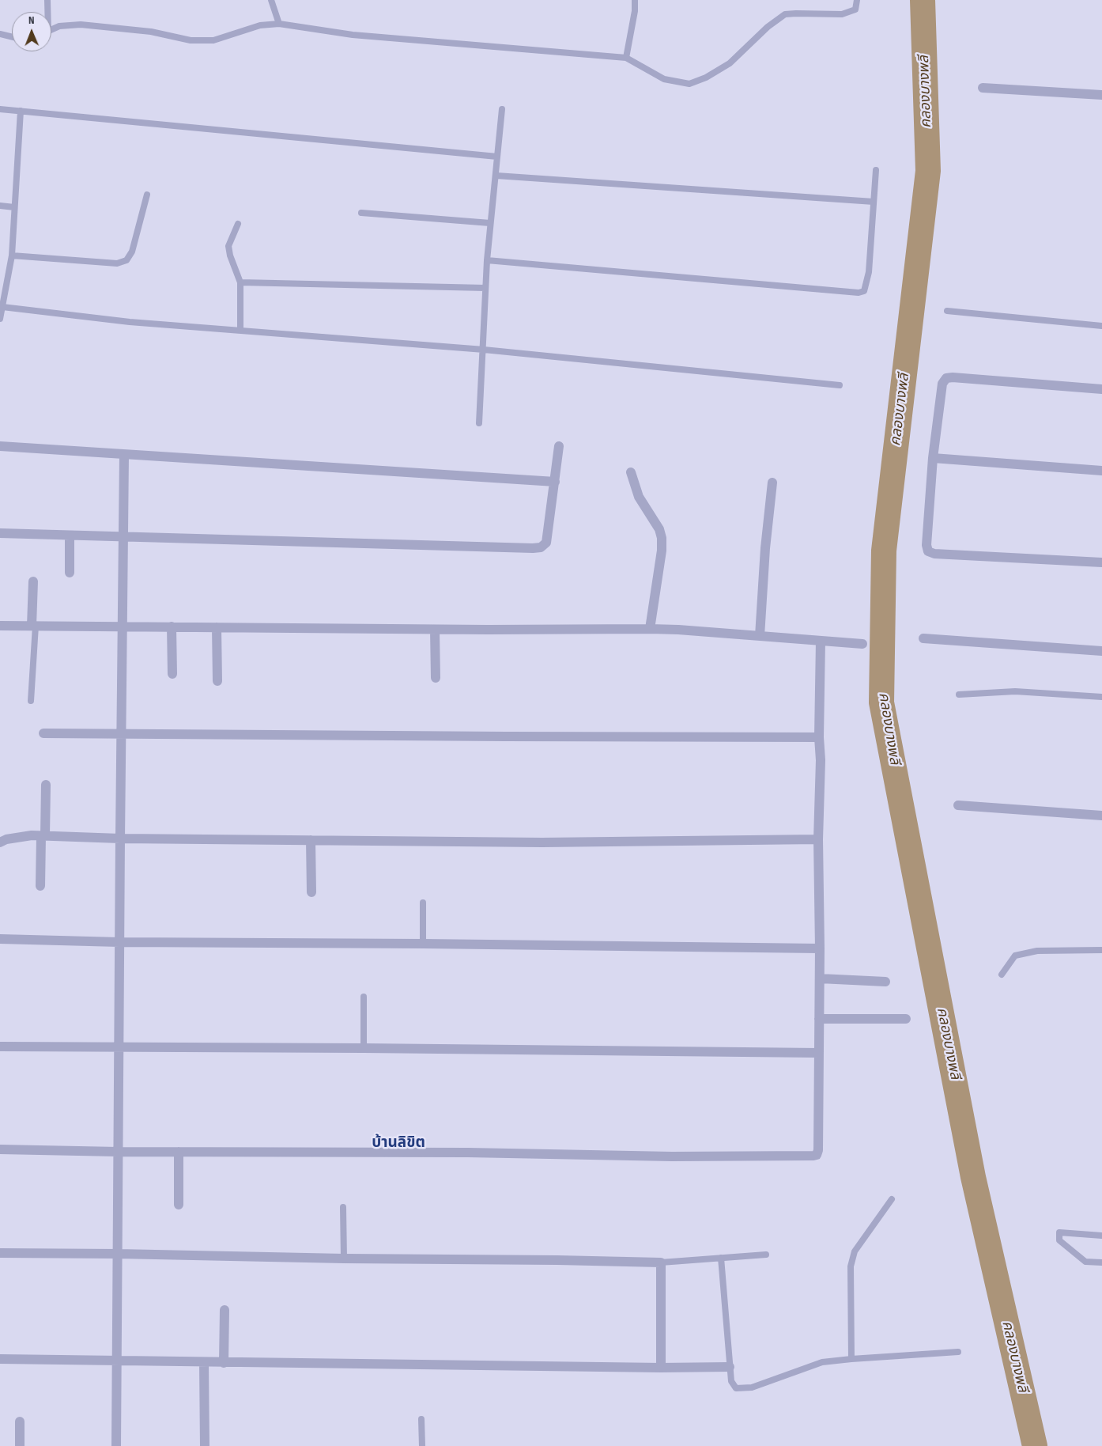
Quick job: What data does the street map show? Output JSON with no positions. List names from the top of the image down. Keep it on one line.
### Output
{"districts":["บ้านลิขิต"],"water":["คลองบางพลี"],"north":"top"}
